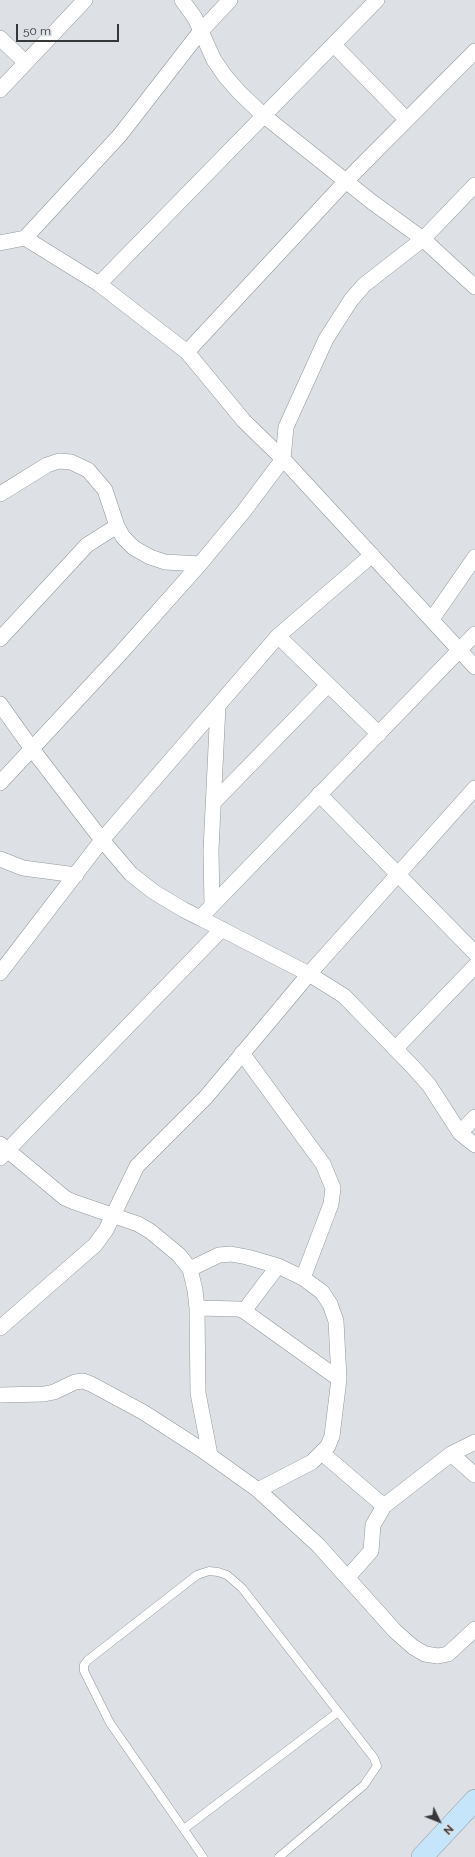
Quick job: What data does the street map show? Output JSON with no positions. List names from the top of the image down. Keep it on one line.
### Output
{"scale_bar":"50 m","north":"bottom right"}
